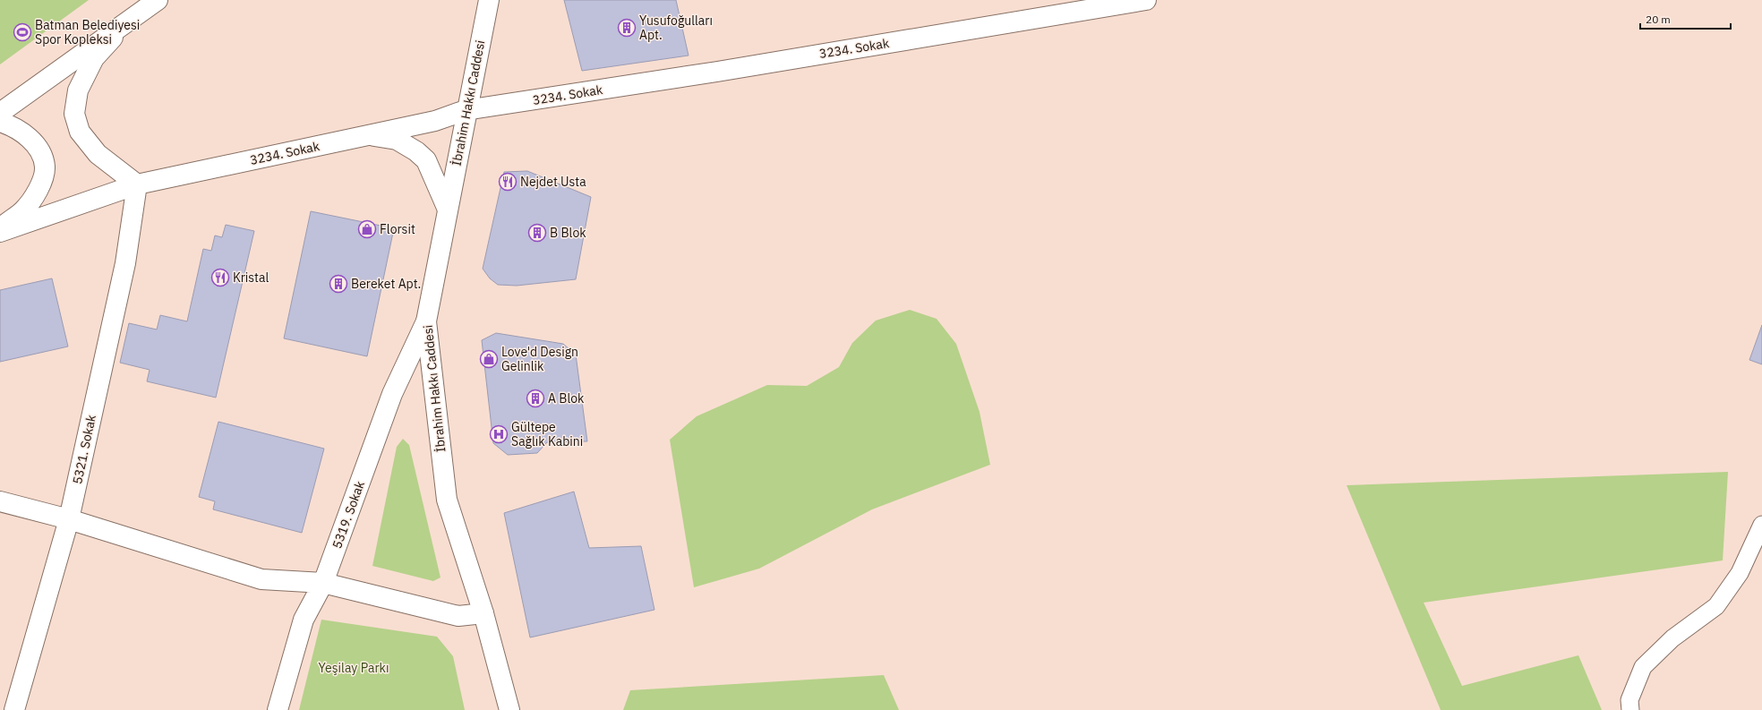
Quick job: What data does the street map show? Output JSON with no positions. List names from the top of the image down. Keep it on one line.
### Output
{"streets":{"street":["3234. Sokak","İbrahim Hakkı Caddesi","5321. Sokak","5319. Sokak"]},"crossings":[["3234. Sokak","İbrahim Hakkı Caddesi"],["3234. Sokak","5321. Sokak"],["İbrahim Hakkı Caddesi","5319. Sokak"]],"parks":["Yeşilay Parkı"],"places":{"building":["Yusufoğulları Apt.","B Blok","Bereket Apt.","A Blok"],"sports":["Batman Belediyesi Spor Kopleksi"],"restaurant":["Nejdet Usta","Kristal"],"shop":["Florsit","Love'd Design Gelinlik"],"hospital":["Gültepe Sağlık Kabini"]},"scale_bar":"20 m"}
